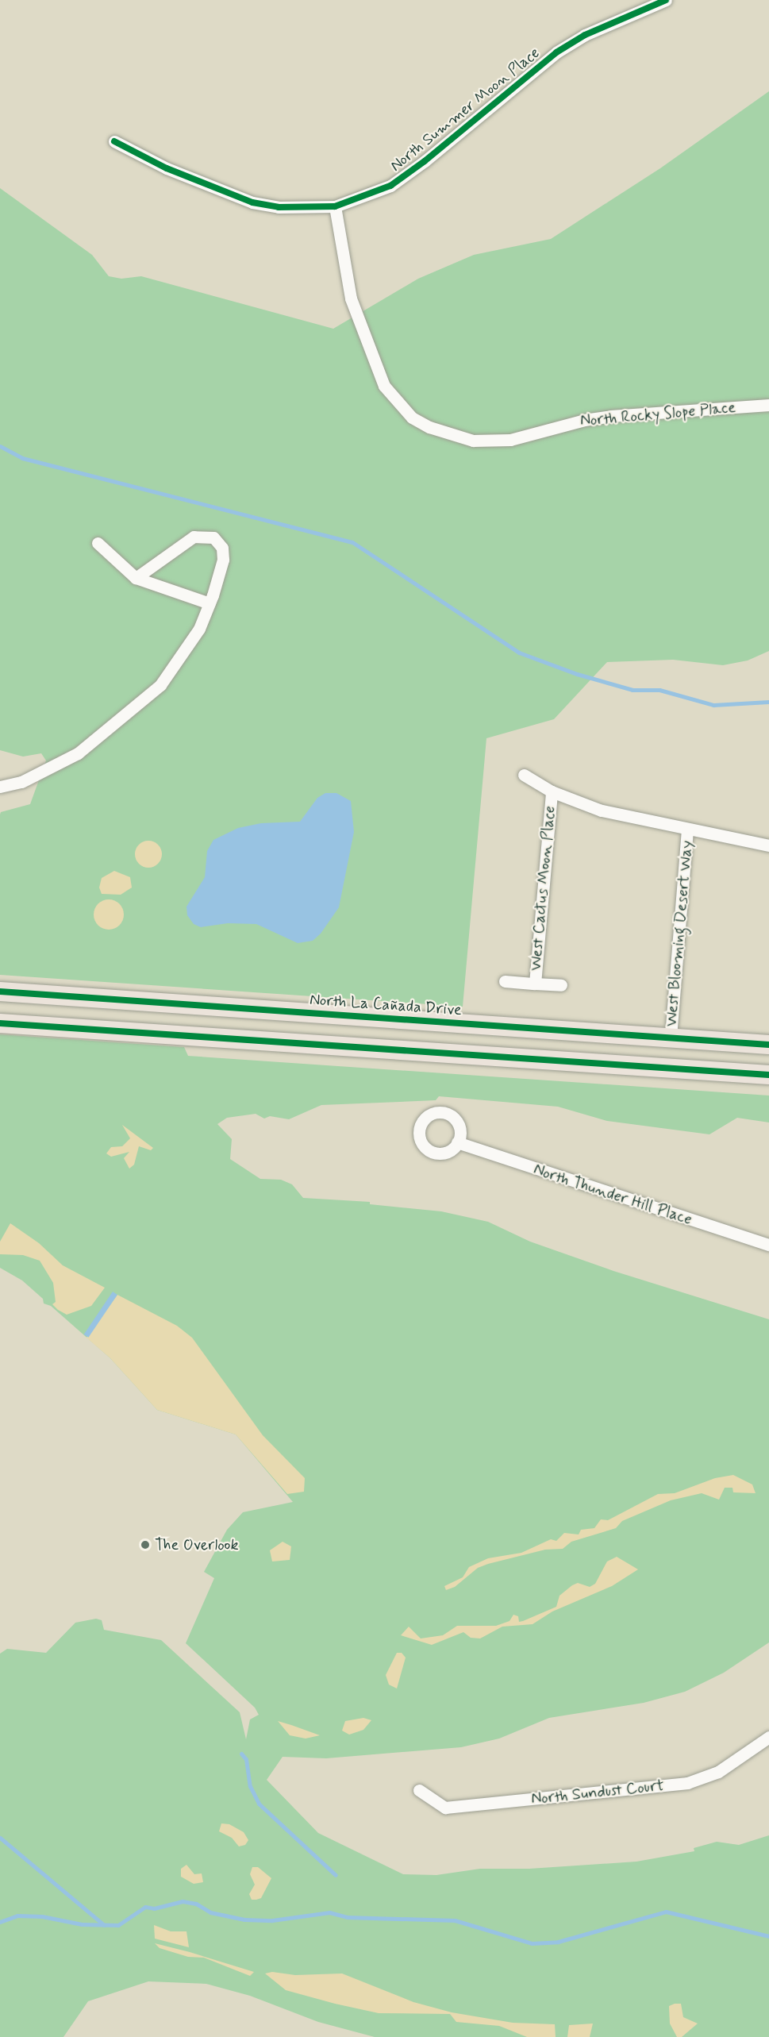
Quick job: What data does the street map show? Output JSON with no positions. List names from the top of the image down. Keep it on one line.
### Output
{"streets":{"main road":["North La Cañada Drive"],"street":["North Summer Moon Place","North Rocky Slope Place","West Cactus Moon Place","West Blooming Desert Way","North Thunder Hill Place","North Sundust Court"]},"crossings":[["North Summer Moon Place","North Rocky Slope Place"],["West Blooming Desert Way","North La Cañada Drive"]],"places":["The Overlook"]}
